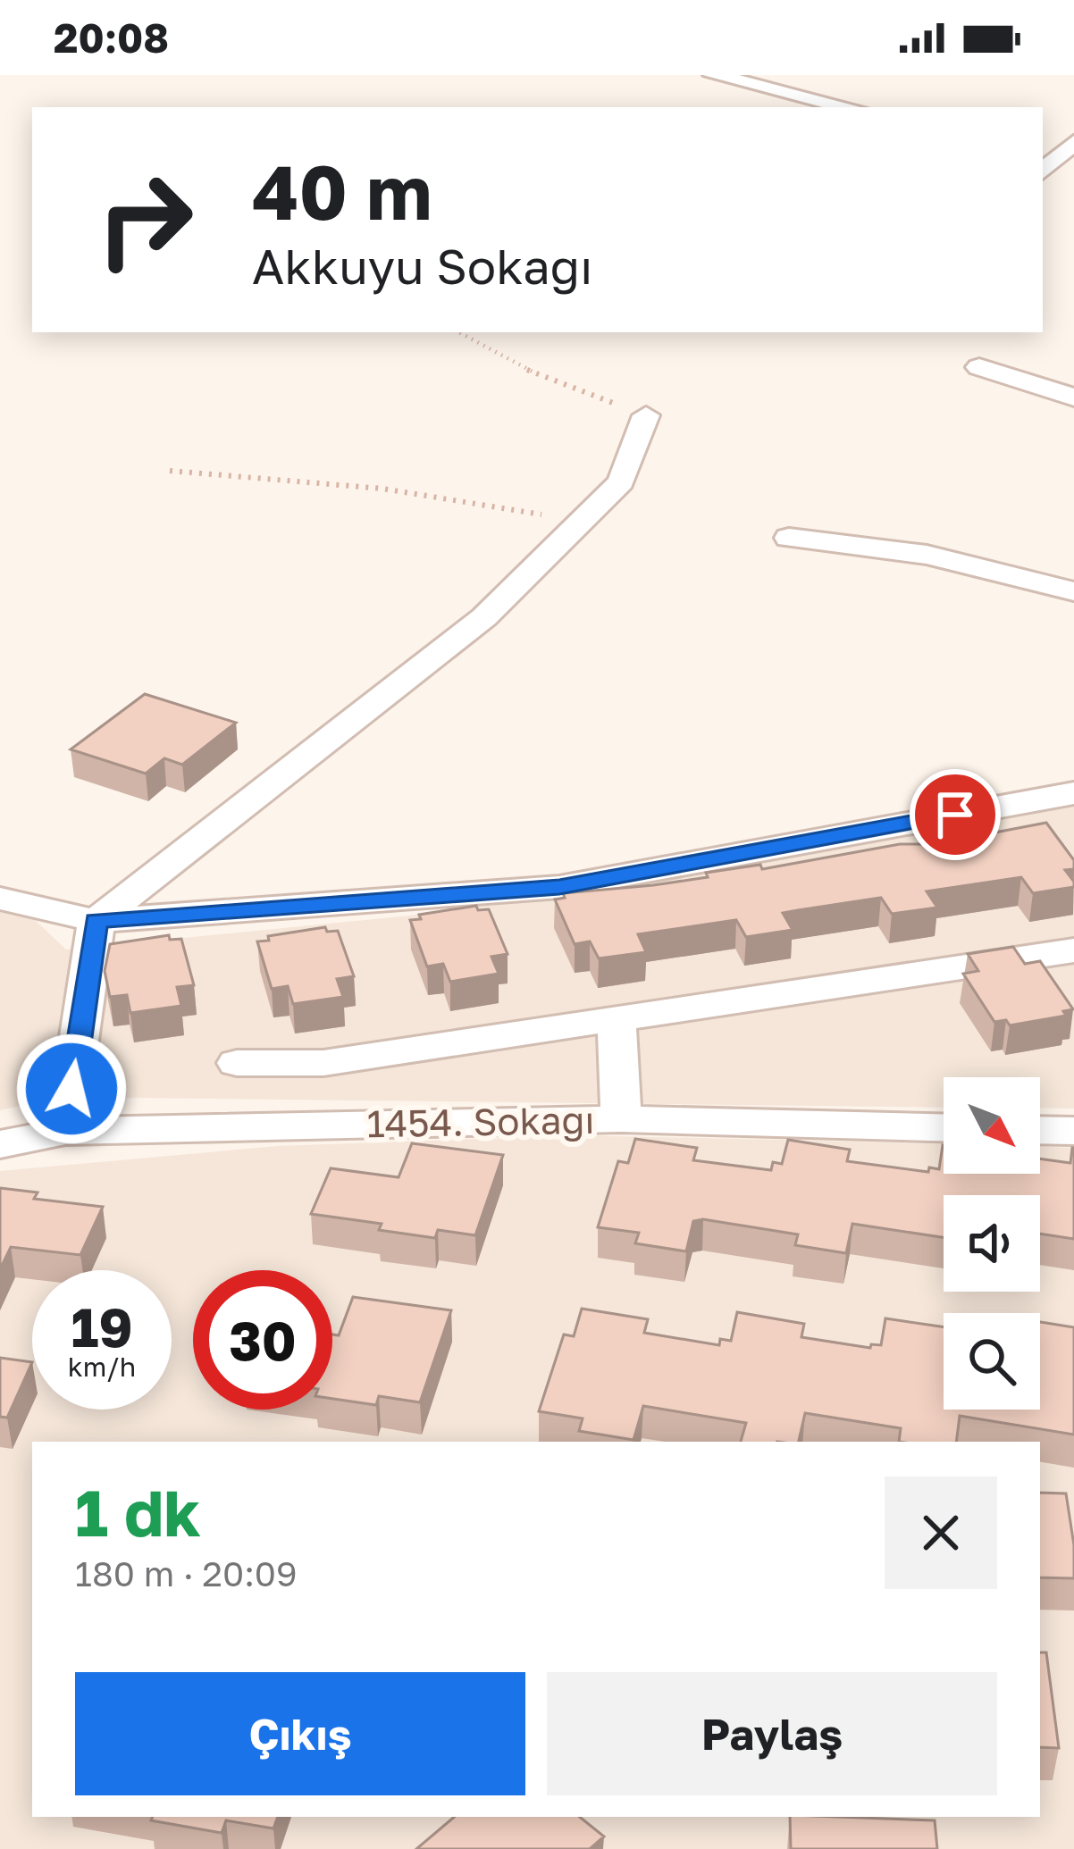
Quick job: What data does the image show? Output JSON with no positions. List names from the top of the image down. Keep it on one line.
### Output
{"streets":{"street":["1454. Sokağı"]},"north":"bottom right","page":{"status":"20:08","turn":["40 m","Akkuyu Sokağı"],"speed":"19 km/h","limit":"30","heading":["1 dk","180 m · 20:09"],"buttons":["Çıkış","Paylaş"]}}
